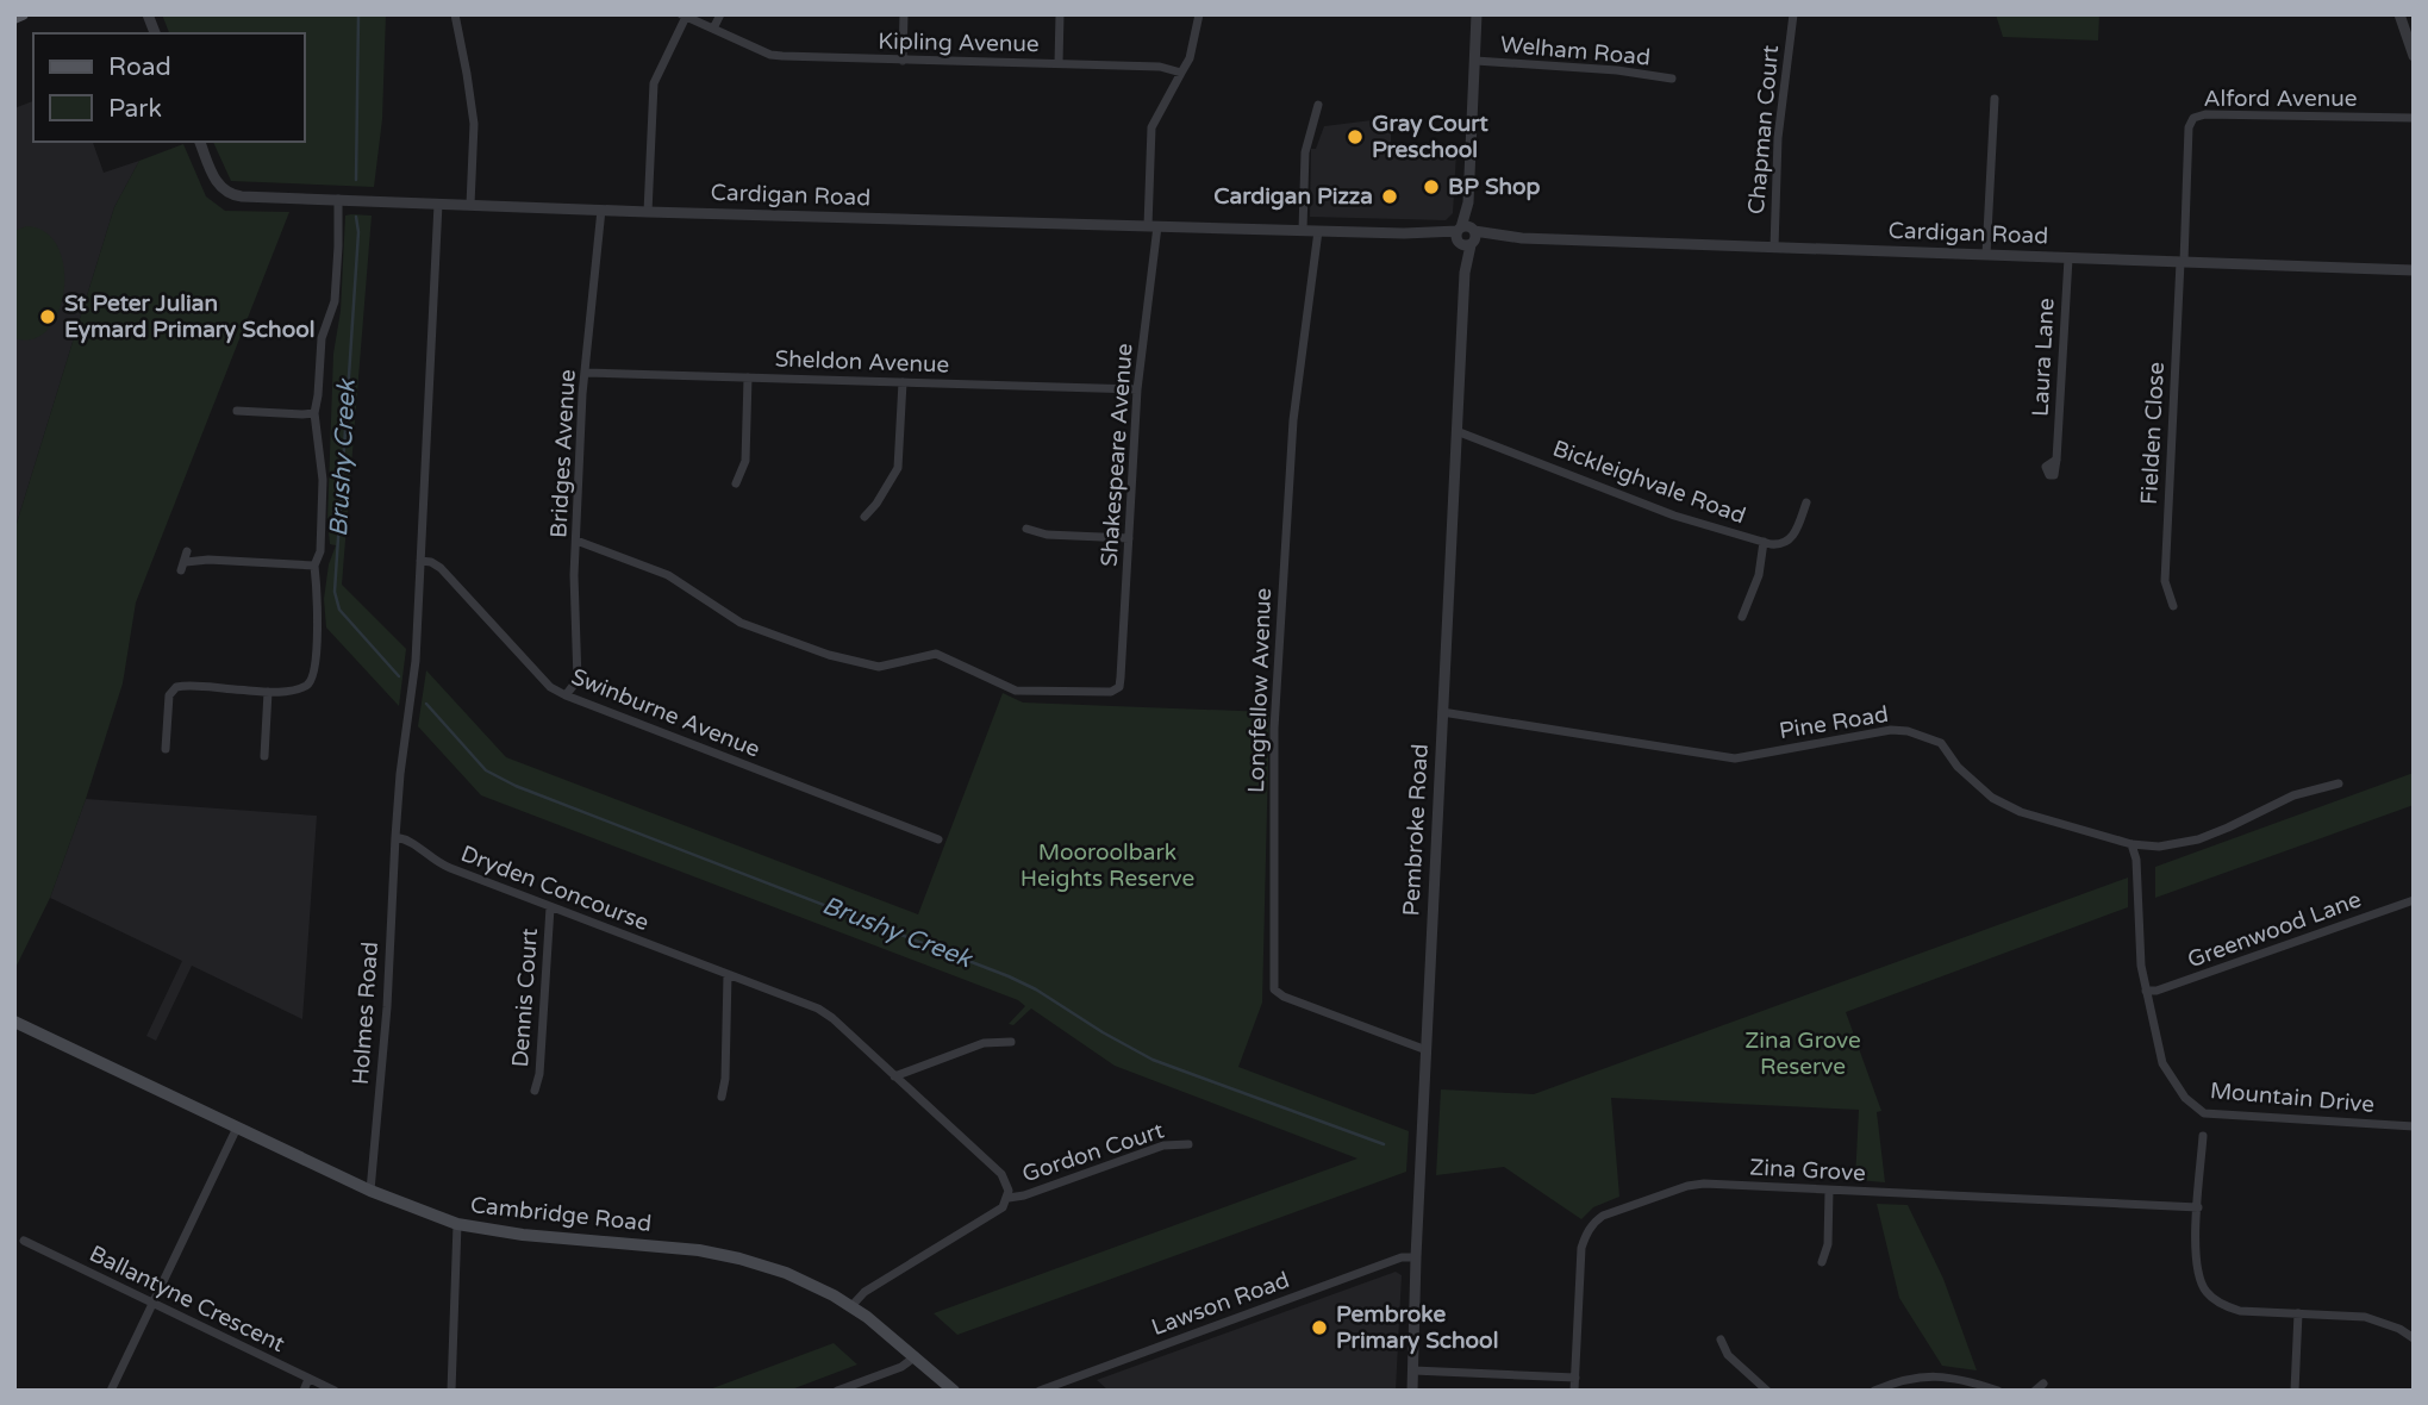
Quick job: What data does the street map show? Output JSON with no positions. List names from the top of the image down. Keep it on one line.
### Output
{"streets":{"main road":["Cambridge Road"],"street":["Kipling Avenue","Welham Road","Alford Avenue","Chapman Court","Cardigan Road","Laura Lane","Sheldon Avenue","Fielden Close","Bridges Avenue","Shakespeare Avenue","Bickleighvale Road","Longfellow Avenue","Swinburne Avenue","Pine Road","Pembroke Road","Dryden Concourse","Greenwood Lane","Dennis Court","Holmes Road","Mountain Drive","Gordon Court","Zina Grove","Ballantyne Crescent","Lawson Road"]},"crossings":[["Kipling Avenue","Shakespeare Avenue"],["Welham Road","Pembroke Road"],["Alford Avenue","Cardigan Road"],["Alford Avenue","Fielden Close"],["Chapman Court","Cardigan Road"],["Cardigan Road","Laura Lane"],["Cardigan Road","Fielden Close"],["Cardigan Road","Bridges Avenue"],["Cardigan Road","Shakespeare Avenue"],["Cardigan Road","Longfellow Avenue"],["Cardigan Road","Pembroke Road"],["Sheldon Avenue","Bridges Avenue"],["Sheldon Avenue","Shakespeare Avenue"],["Bridges Avenue","Shakespeare Avenue"],["Bridges Avenue","Swinburne Avenue"],["Bickleighvale Road","Pembroke Road"],["Longfellow Avenue","Pembroke Road"],["Pine Road","Pembroke Road"],["Pine Road","Mountain Drive"],["Pembroke Road","Lawson Road"],["Dryden Concourse","Dennis Court"],["Dryden Concourse","Holmes Road"],["Dryden Concourse","Gordon Court"],["Greenwood Lane","Mountain Drive"],["Holmes Road","Cambridge Road"]],"water":["Brushy Creek"],"parks":["Mooroolbark Heights Reserve","Zina Grove Reserve"],"places":["Gray Court Preschool","BP Shop","Cardigan Pizza","St Peter Julian Eymard Primary School","Pembroke Primary School"],"legend":["Road","Park"]}
